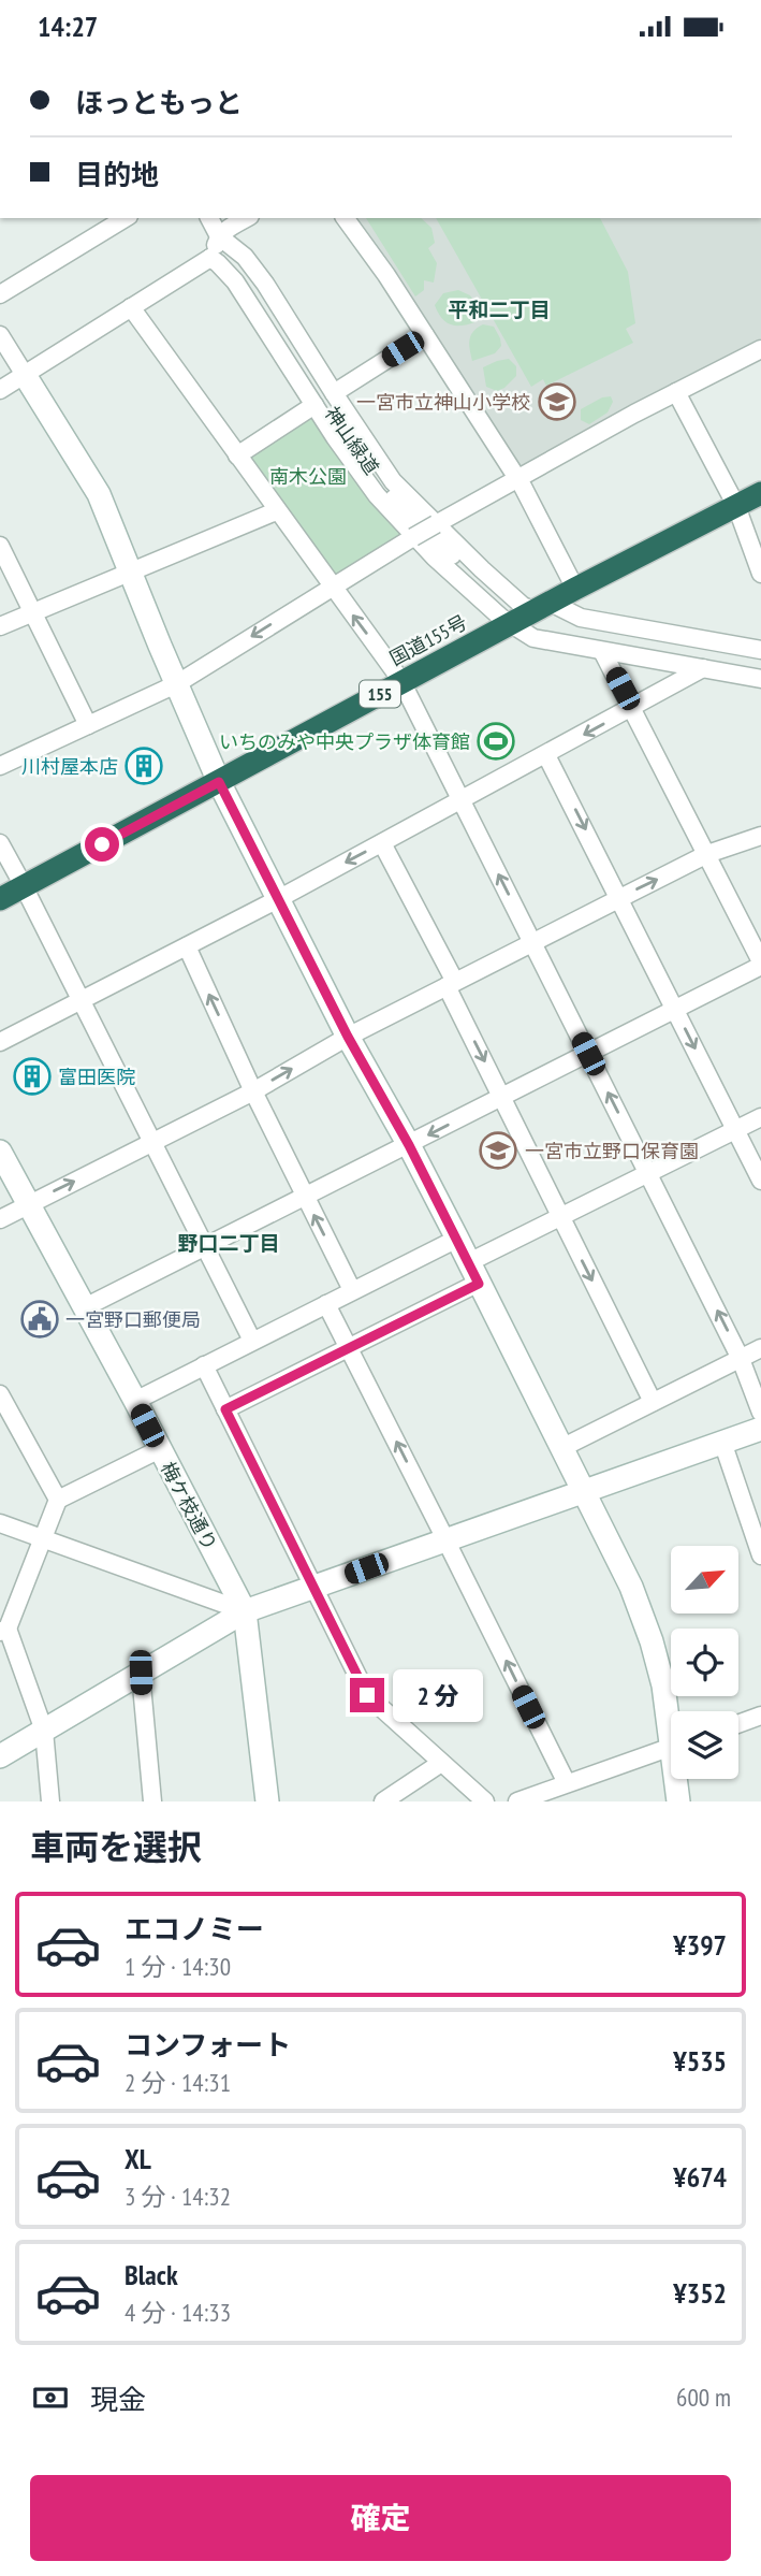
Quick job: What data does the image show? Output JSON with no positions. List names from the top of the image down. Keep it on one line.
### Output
{"streets":{"highway":["国道155号","155"],"street":["神山緑道","梅ケ枝通り"]},"crossings":[["神山緑道","国道155号"]],"districts":["平和二丁目","野口二丁目"],"parks":["南木公園"],"places":{"school or university":["一宮市立神山小学校","一宮市立野口保育園"],"sports":["いちのみや中央プラザ体育館"],"building":["川村屋本店","富田医院"],"public building":["一宮野口郵便局"]},"north":"top right","page":{"status":"14:27","banner":["ほっともっと","目的地"],"bubble":"2 分","heading":"車両を選択","list":[{"name":"エコノミー","note":"1 分 · 14:30","value":"¥397"},{"name":"コンフォート","note":"2 分 · 14:31","value":"¥535"},{"name":"XL","note":"3 分 · 14:32","value":"¥674"},{"name":"Black","note":"4 分 · 14:33","value":"¥352"}],"pay":["現金","600 m"],"buttons":"確定"}}
